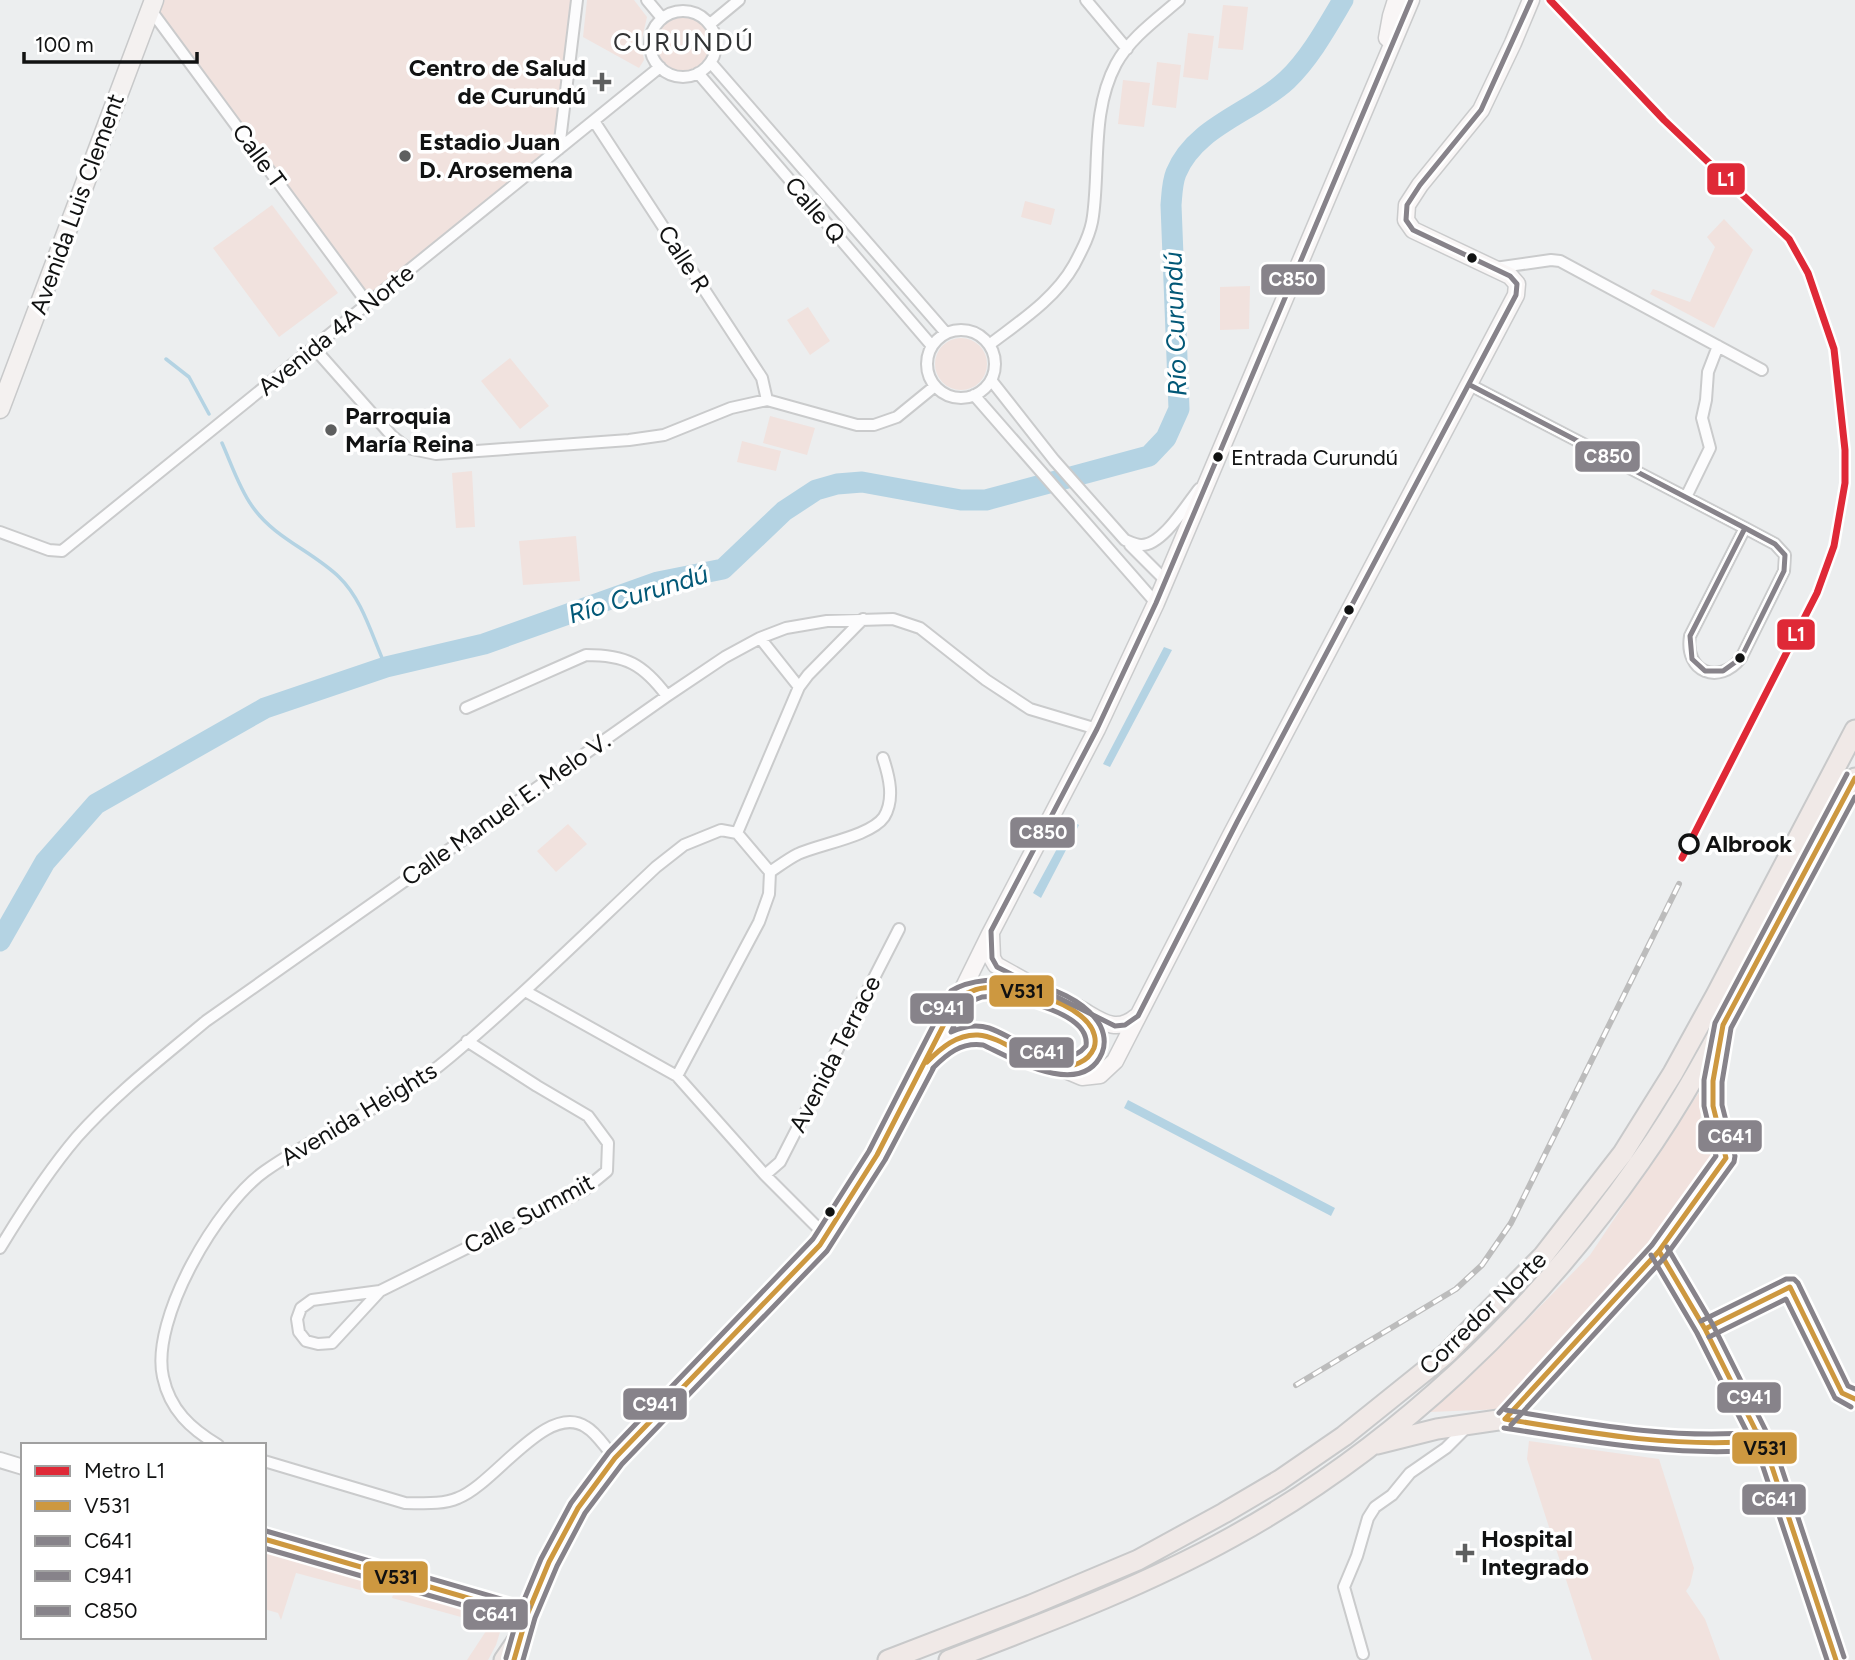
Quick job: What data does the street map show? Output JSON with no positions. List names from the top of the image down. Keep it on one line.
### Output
{"streets":{"highway":["Corredor Norte"],"main road":["Avenida Luis Clement"],"street":["Calle T","Calle Q","Calle R","Avenida 4A Norte","Calle Manuel E. Melo V.","Avenida Terrace","Avenida Heights","Calle Summit"]},"crossings":[["Calle T","Avenida Luis Clement"],["Calle T","Avenida 4A Norte"],["Calle Q","Avenida 4A Norte"],["Calle R","Avenida 4A Norte"],["Avenida Heights","Calle Summit"]],"districts":["CURUNDÚ"],"water":["Río Curundú"],"places":{"health":["Centro de Salud de Curundú","Hospital Integrado"],"other":["Estadio Juan D. Arosemena","Parroquia María Reina","Entrada Curundú","Albrook"]},"lines":["metro line L1","transit line C850","transit line C941","transit line V531","transit line C641"],"legend":["Metro L1","V531","C641","C941","C850"],"scale_bar":"100 m"}
